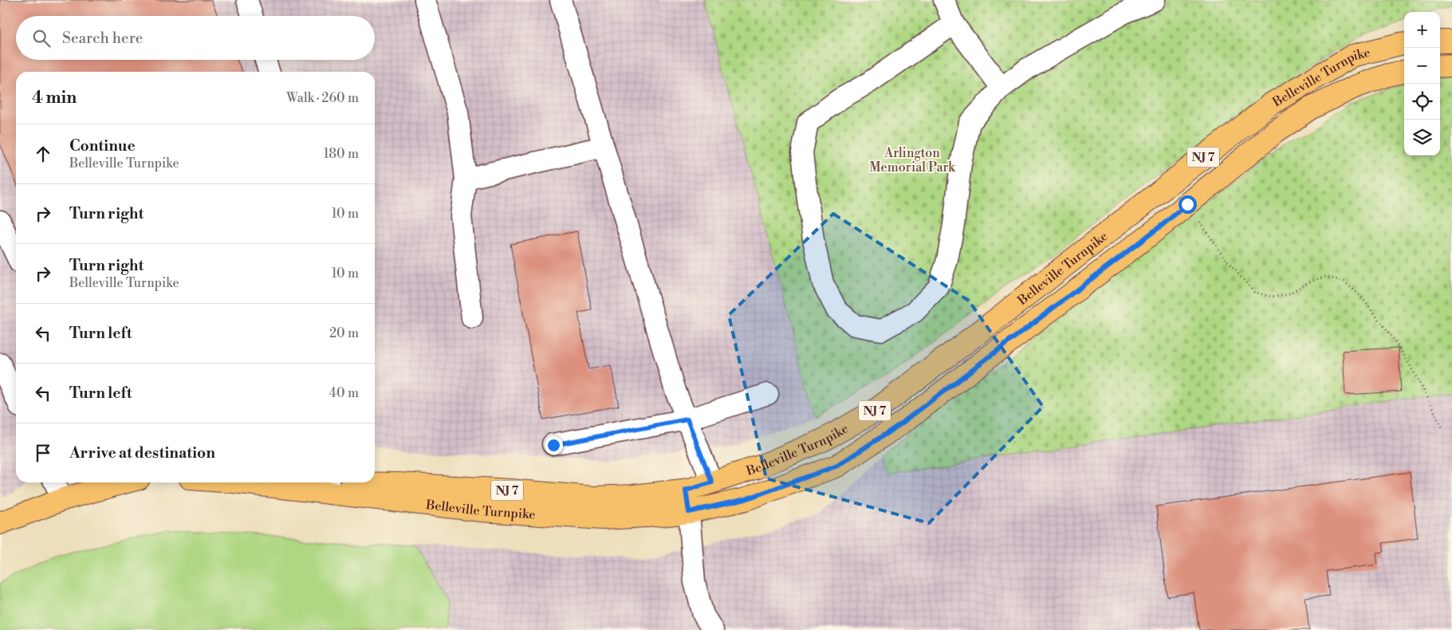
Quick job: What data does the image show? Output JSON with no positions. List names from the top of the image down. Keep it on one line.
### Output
{"streets":{"main road":["Belleville Turnpike","NJ 7"]},"parks":["Arlington Memorial Park"],"page":{"map_buttons":["+","−"],"search":"Search here","heading":["4 min","Walk · 260 m"],"list":[["Continue","Belleville Turnpike","180 m"],["Turn right","10 m"],["Turn right","Belleville Turnpike","10 m"],["Turn left","20 m"],["Turn left","40 m"],"Arrive at destination"]}}
